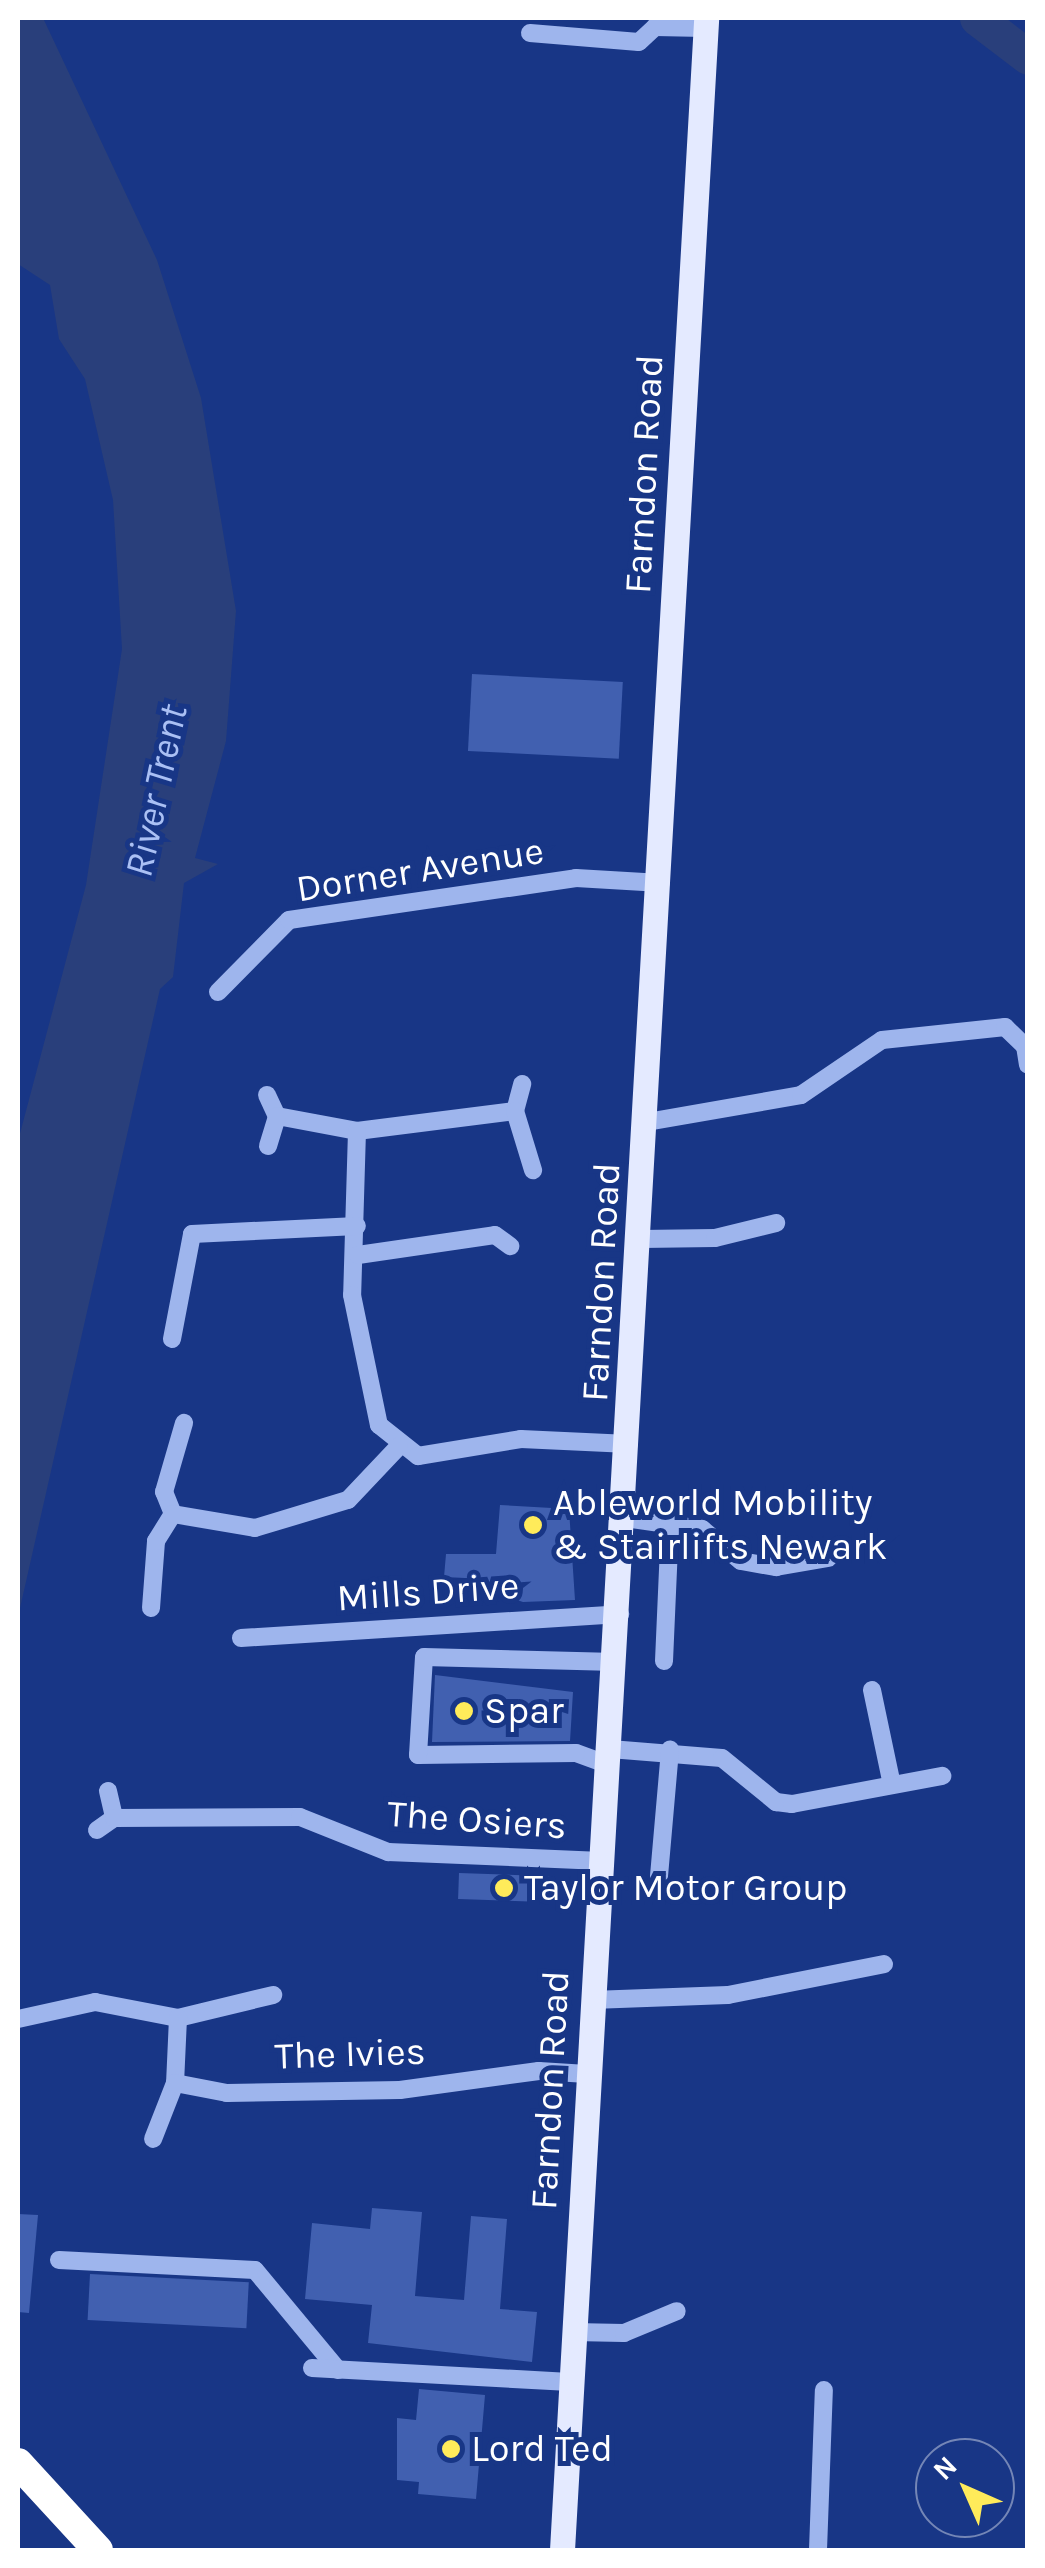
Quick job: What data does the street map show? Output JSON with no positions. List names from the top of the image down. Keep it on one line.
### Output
{"streets":{"main road":["Farndon Road"],"street":["Dorner Avenue","Mills Drive","The Osiers","The Ivies"]},"crossings":[["Farndon Road","Dorner Avenue"],["Farndon Road","Mills Drive"],["Farndon Road","The Osiers"],["Farndon Road","The Ivies"]],"water":["River Trent"],"places":["Ableworld Mobility & Stairlifts Newark","Spar","Taylor Motor Group","Lord Ted"],"north":"top left"}
